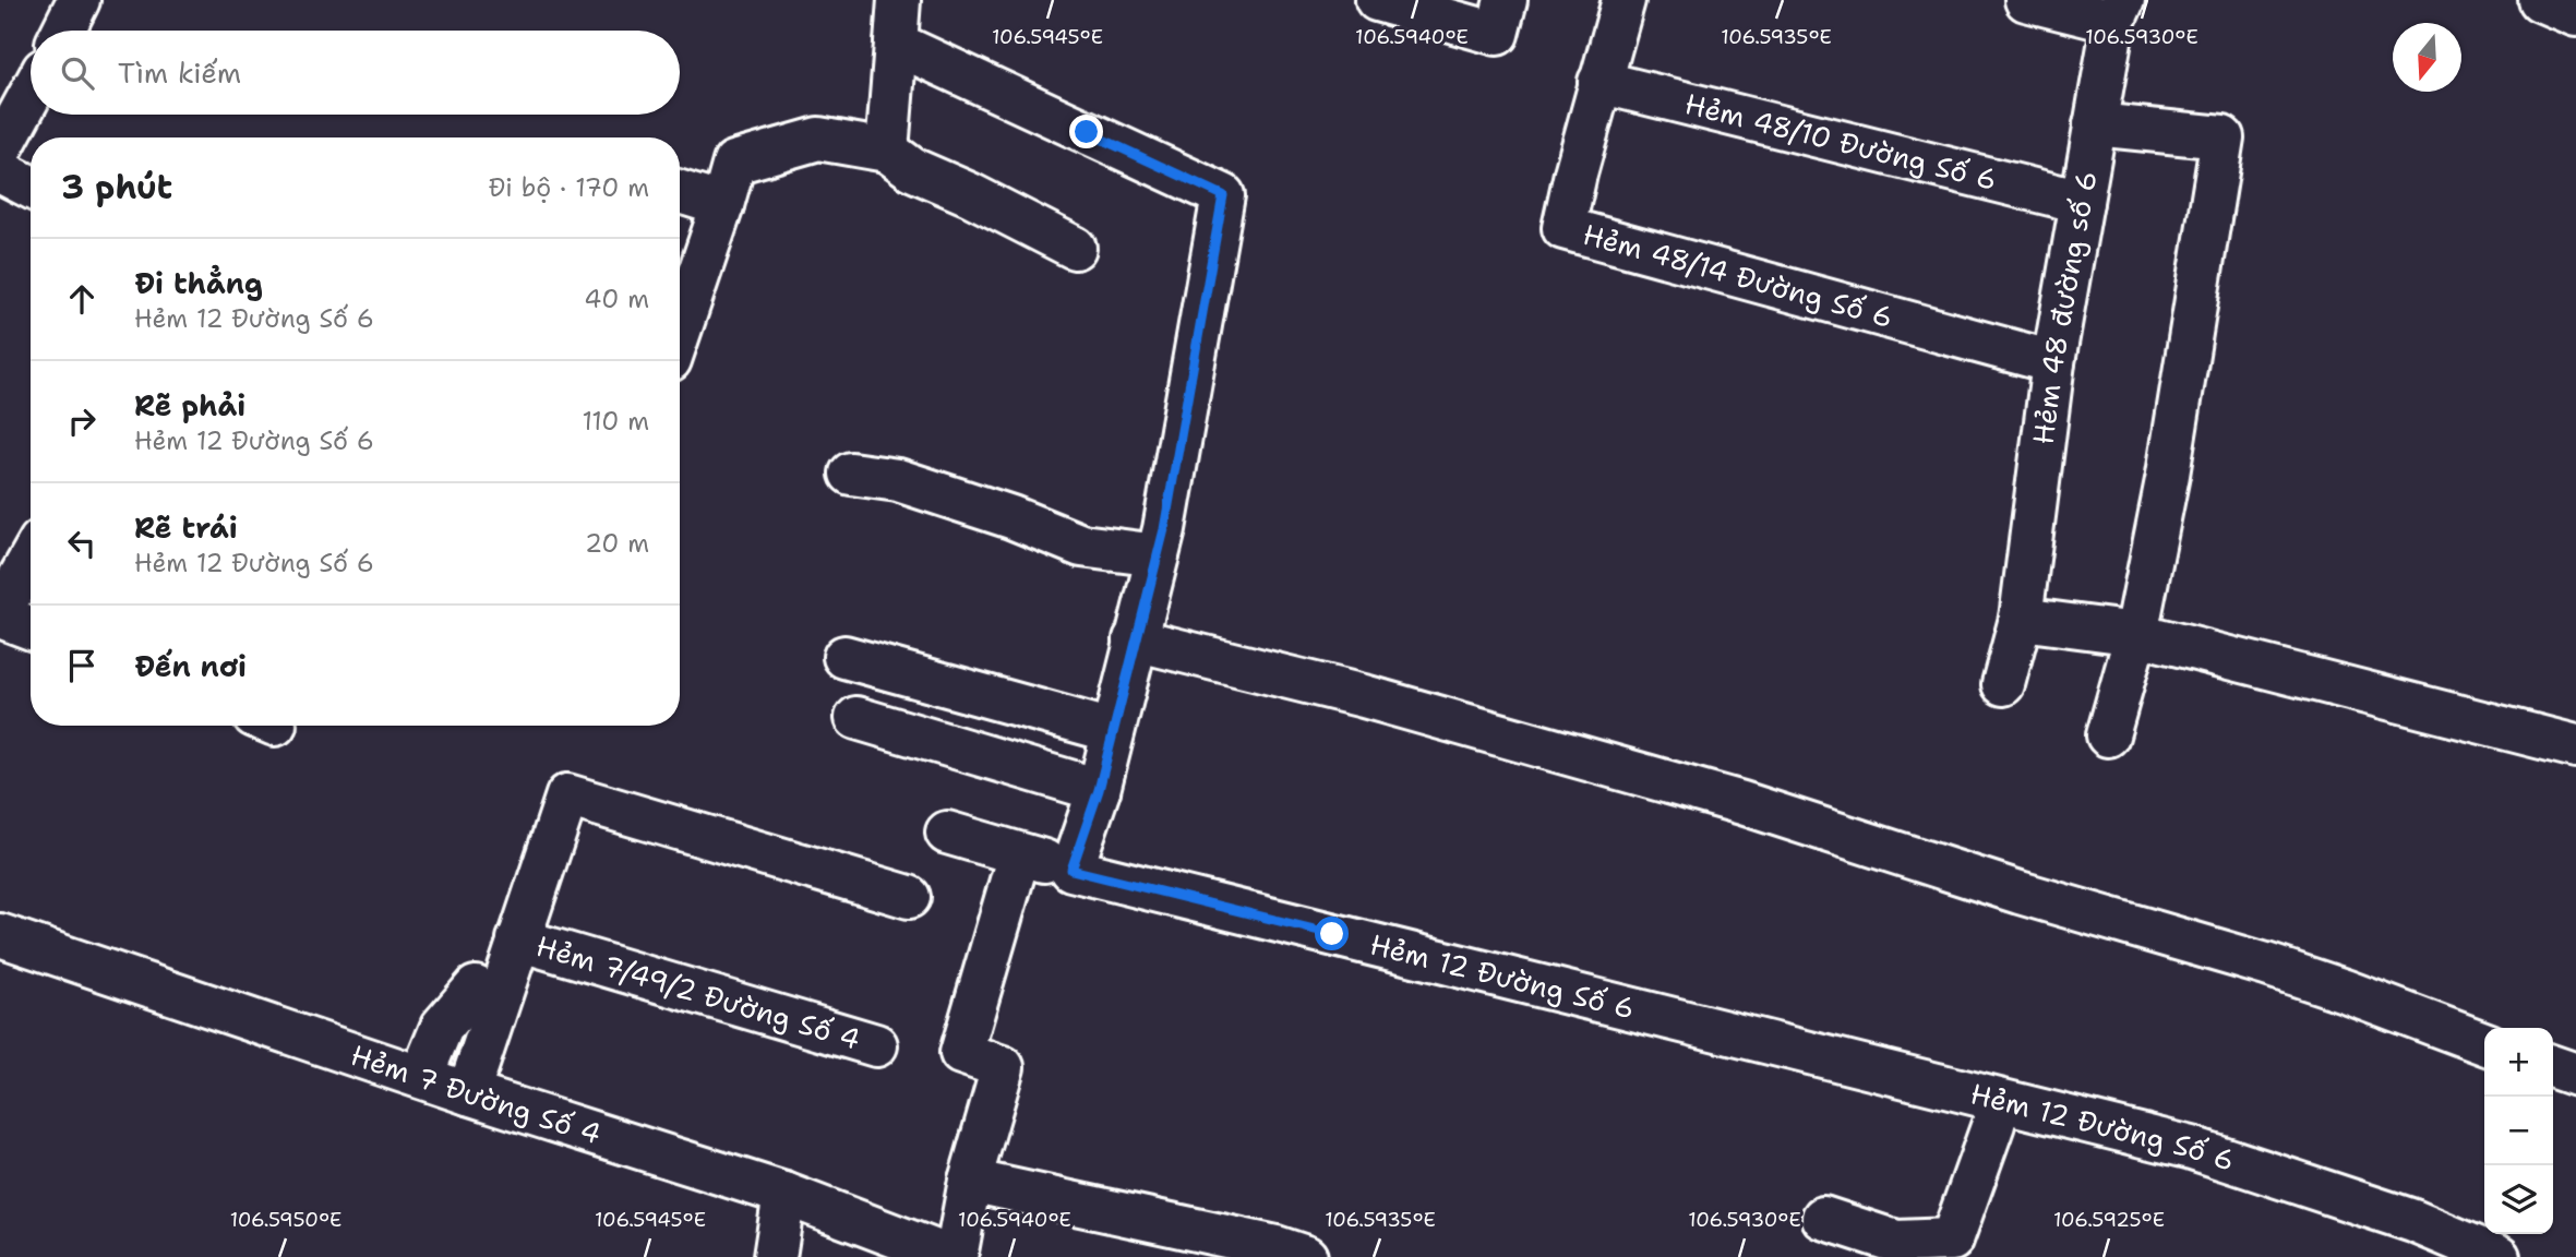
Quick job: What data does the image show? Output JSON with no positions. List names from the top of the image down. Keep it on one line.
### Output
{"streets":{"street":["Hẻm 48/10 Đường Số 6","Hẻm 48/14 Đường Số 6","Hẻm 48 đường số 6","Hẻm 12 Đường Số 6","Hẻm 7/49/2 Đường Số 4","Hẻm 7 Đường Số 4"]},"crossings":[["Hẻm 48/10 Đường Số 6","Hẻm 48/14 Đường Số 6"],["Hẻm 48/10 Đường Số 6","Hẻm 48 đường số 6"],["Hẻm 48/14 Đường Số 6","Hẻm 48 đường số 6"]],"north":"bottom","page":{"search":"Tìm kiếm","heading":["3 phút","Đi bộ · 170 m"],"list":[["Đi thẳng","Hẻm 12 Đường Số 6","40 m"],["Rẽ phải","Hẻm 12 Đường Số 6","110 m"],["Rẽ trái","Hẻm 12 Đường Số 6","20 m"],"Đến nơi"],"map_buttons":["+","−"]},"coordinates":["106.5945°E","106.5940°E","106.5935°E","106.5930°E","106.5950°E","106.5925°E"]}
